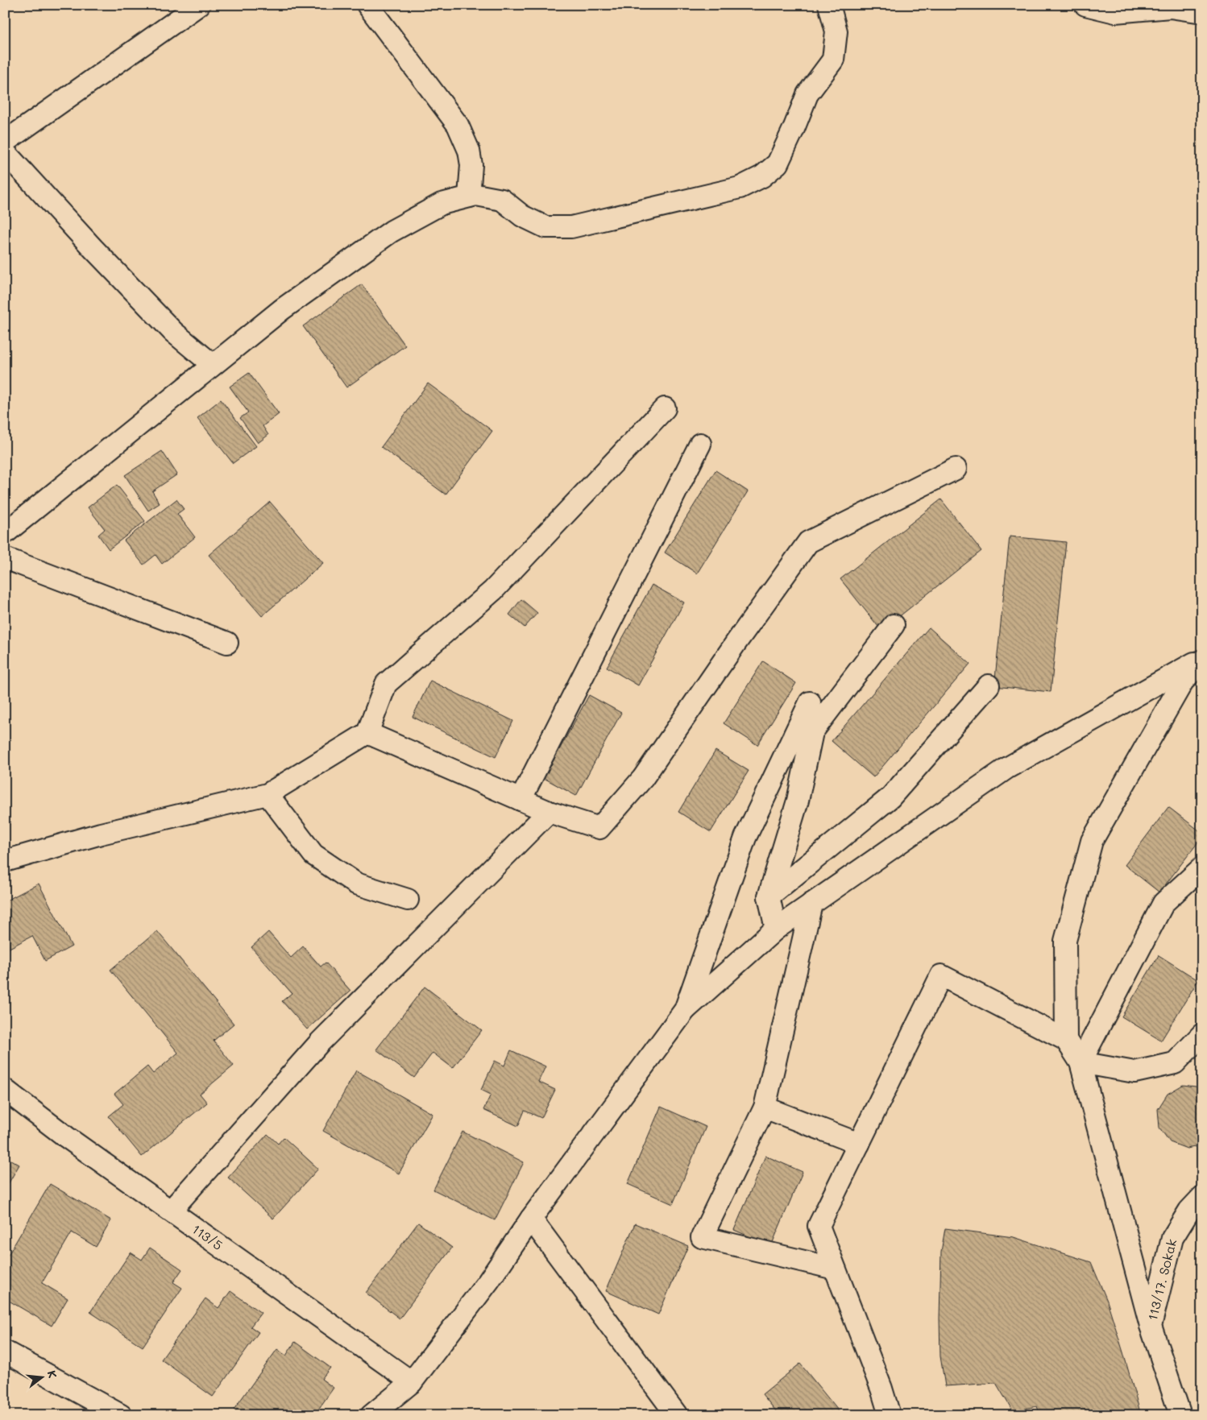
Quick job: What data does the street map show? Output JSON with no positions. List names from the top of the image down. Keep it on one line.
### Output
{"streets":{"street":["113/5","113/17. Sokak"]},"north":"right"}
